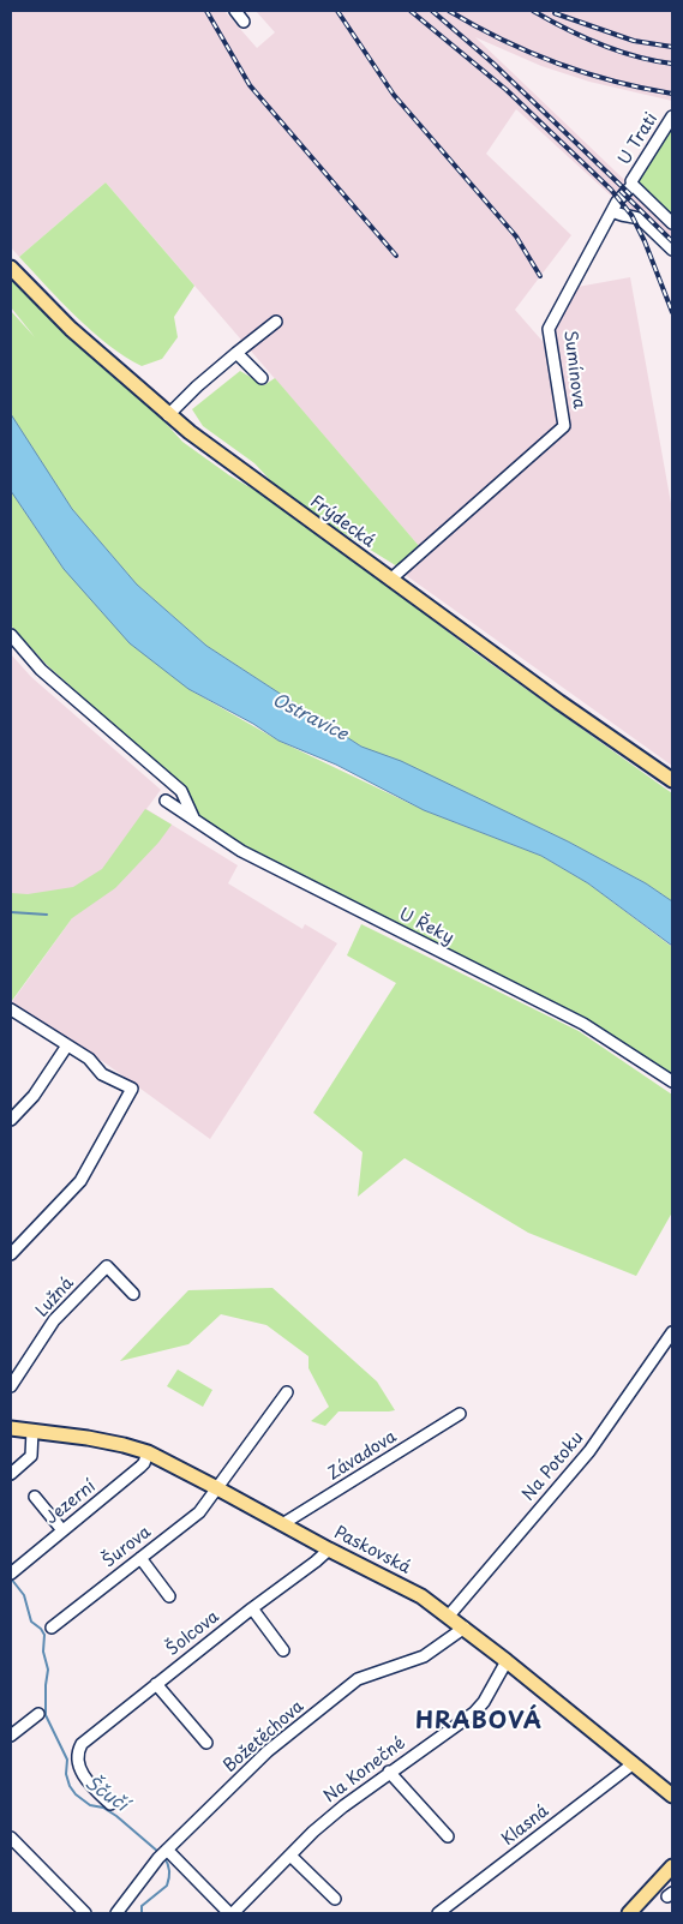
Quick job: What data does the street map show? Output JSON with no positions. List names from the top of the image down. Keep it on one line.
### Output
{"streets":{"main road":["Frýdecká","Paskovská"],"street":["U Trati","Sumínova","U Řeky","Lužná","Závadova","Na Potoku","Jezerní","Šurova","Šolcova","Božetěchova","Na Konečné","Klasná"]},"crossings":[["U Trati","Sumínova"],["Sumínova","Frýdecká"],["Závadova","Paskovská"],["Na Potoku","Paskovská"],["Jezerní","Paskovská"],["Šurova","Paskovská"],["Paskovská","Šolcova"],["Paskovská","Božetěchova"],["Paskovská","Na Konečné"],["Paskovská","Klasná"]],"districts":["HRABOVÁ"],"water":["Ostravice","Ščučí"]}
